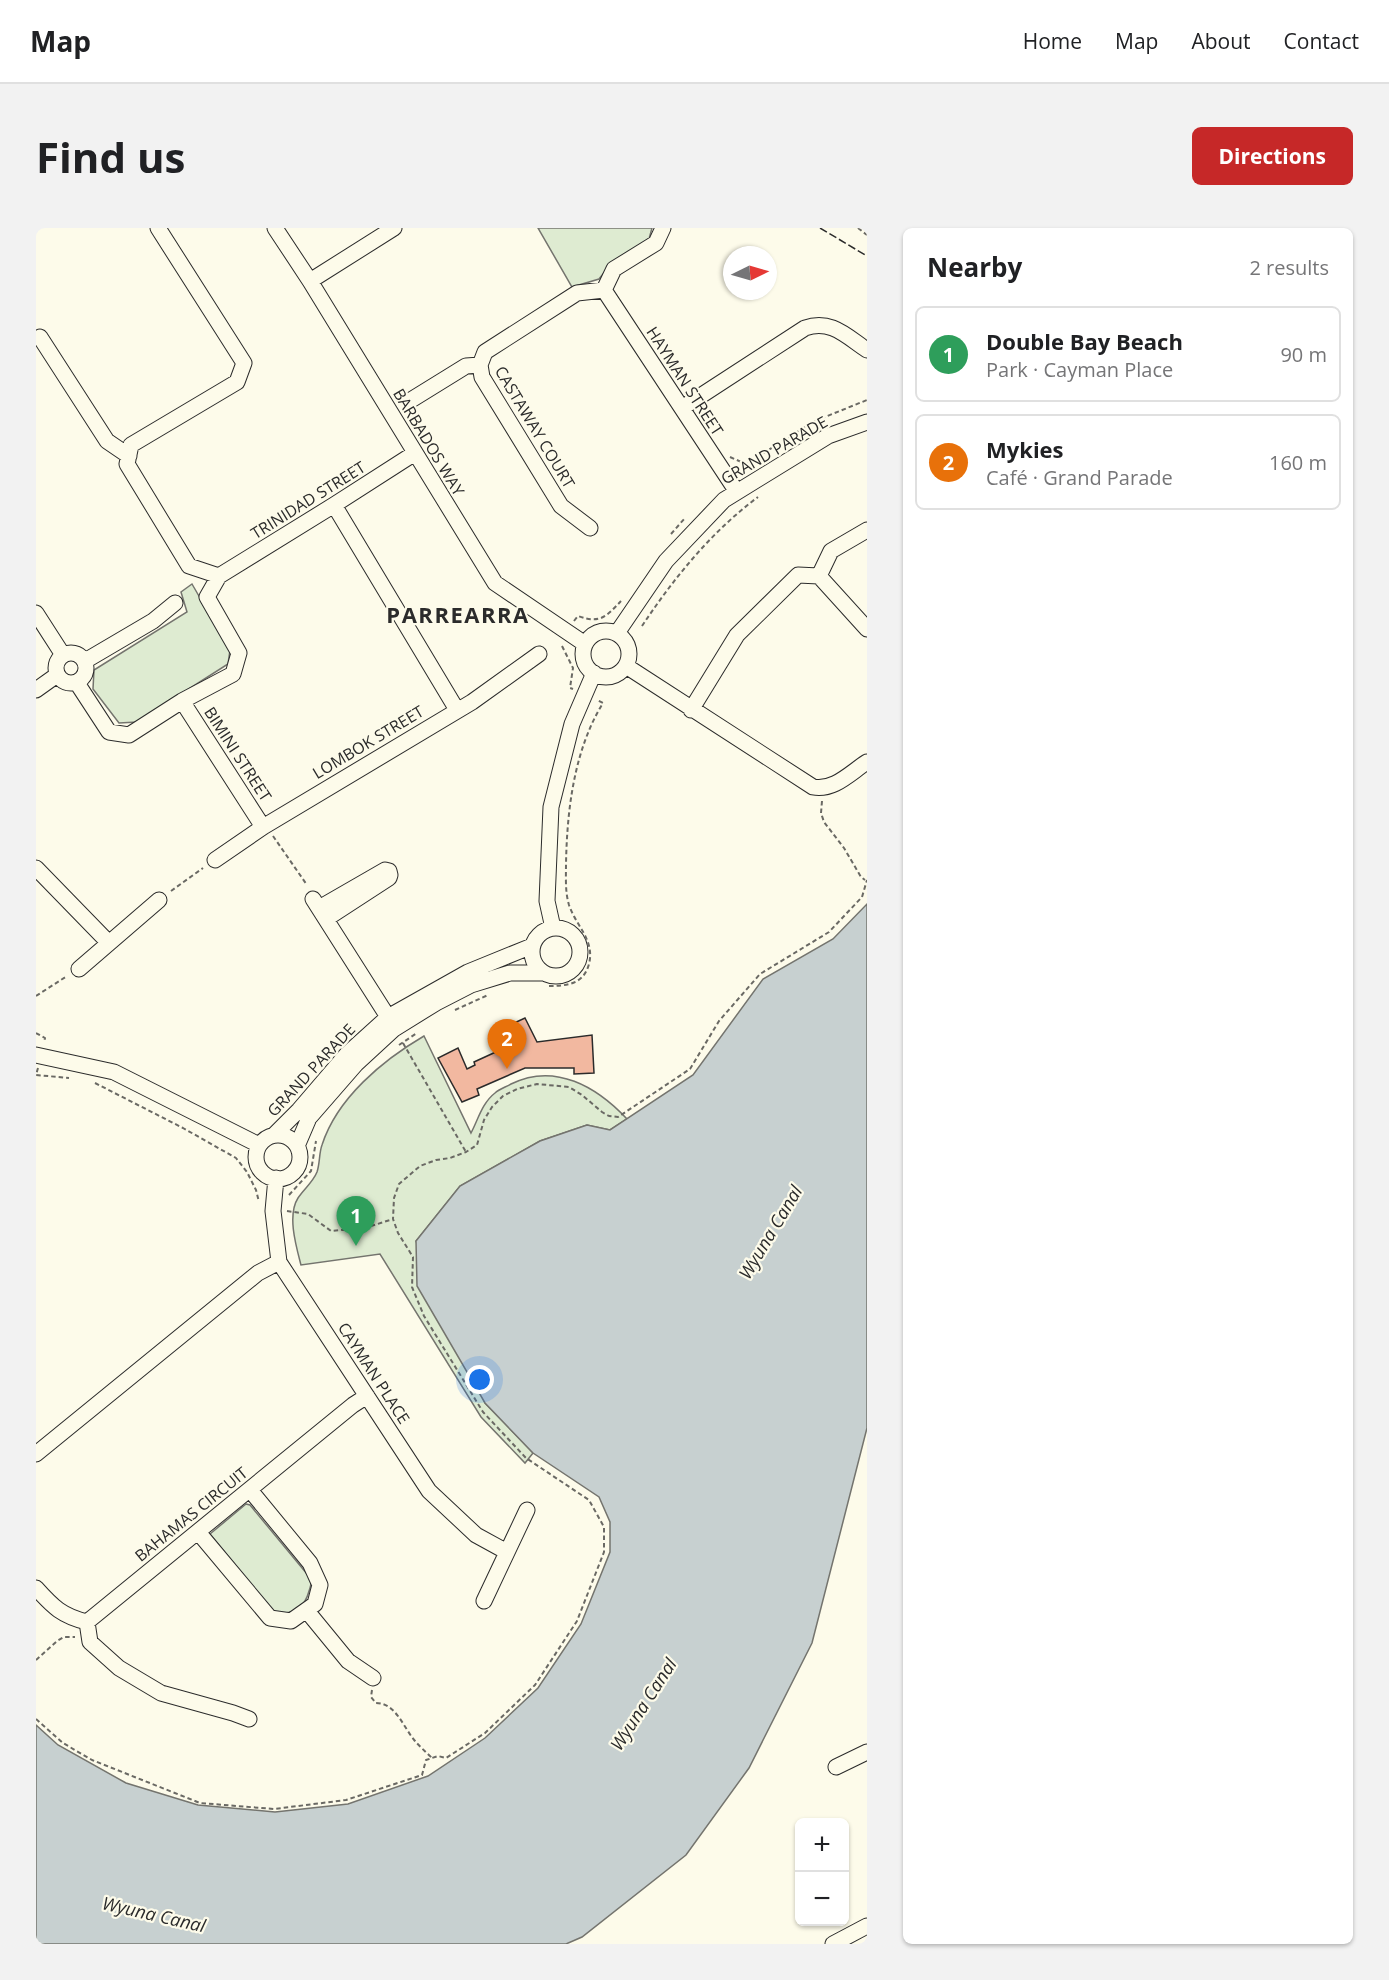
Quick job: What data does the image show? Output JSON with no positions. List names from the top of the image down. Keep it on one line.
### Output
{"streets":{"street":["HAYMAN STREET","CASTAWAY COURT","BARBADOS WAY","GRAND PARADE","TRINIDAD STREET","LOMBOK STREET","BIMINI STREET","CAYMAN PLACE","BAHAMAS CIRCUIT"]},"crossings":[["HAYMAN STREET","GRAND PARADE"],["BARBADOS WAY","GRAND PARADE"],["BARBADOS WAY","TRINIDAD STREET"],["GRAND PARADE","CAYMAN PLACE"],["LOMBOK STREET","BIMINI STREET"],["CAYMAN PLACE","BAHAMAS CIRCUIT"]],"districts":["PARREARRA"],"water":["Wyuna Canal"],"north":"right","page":{"header":"Map","nav":["Home","Map","About","Contact"],"buttons":"Directions","title":"Find us","heading":["Nearby","2 results"],"list":[{"mark":"1","name":"Double Bay Beach","note":"Park · Cayman Place","value":"90 m"},{"mark":"2","name":"Mykies","note":"Café · Grand Parade","value":"160 m"}],"pins":["2","1"],"map_buttons":["+","−"]}}
